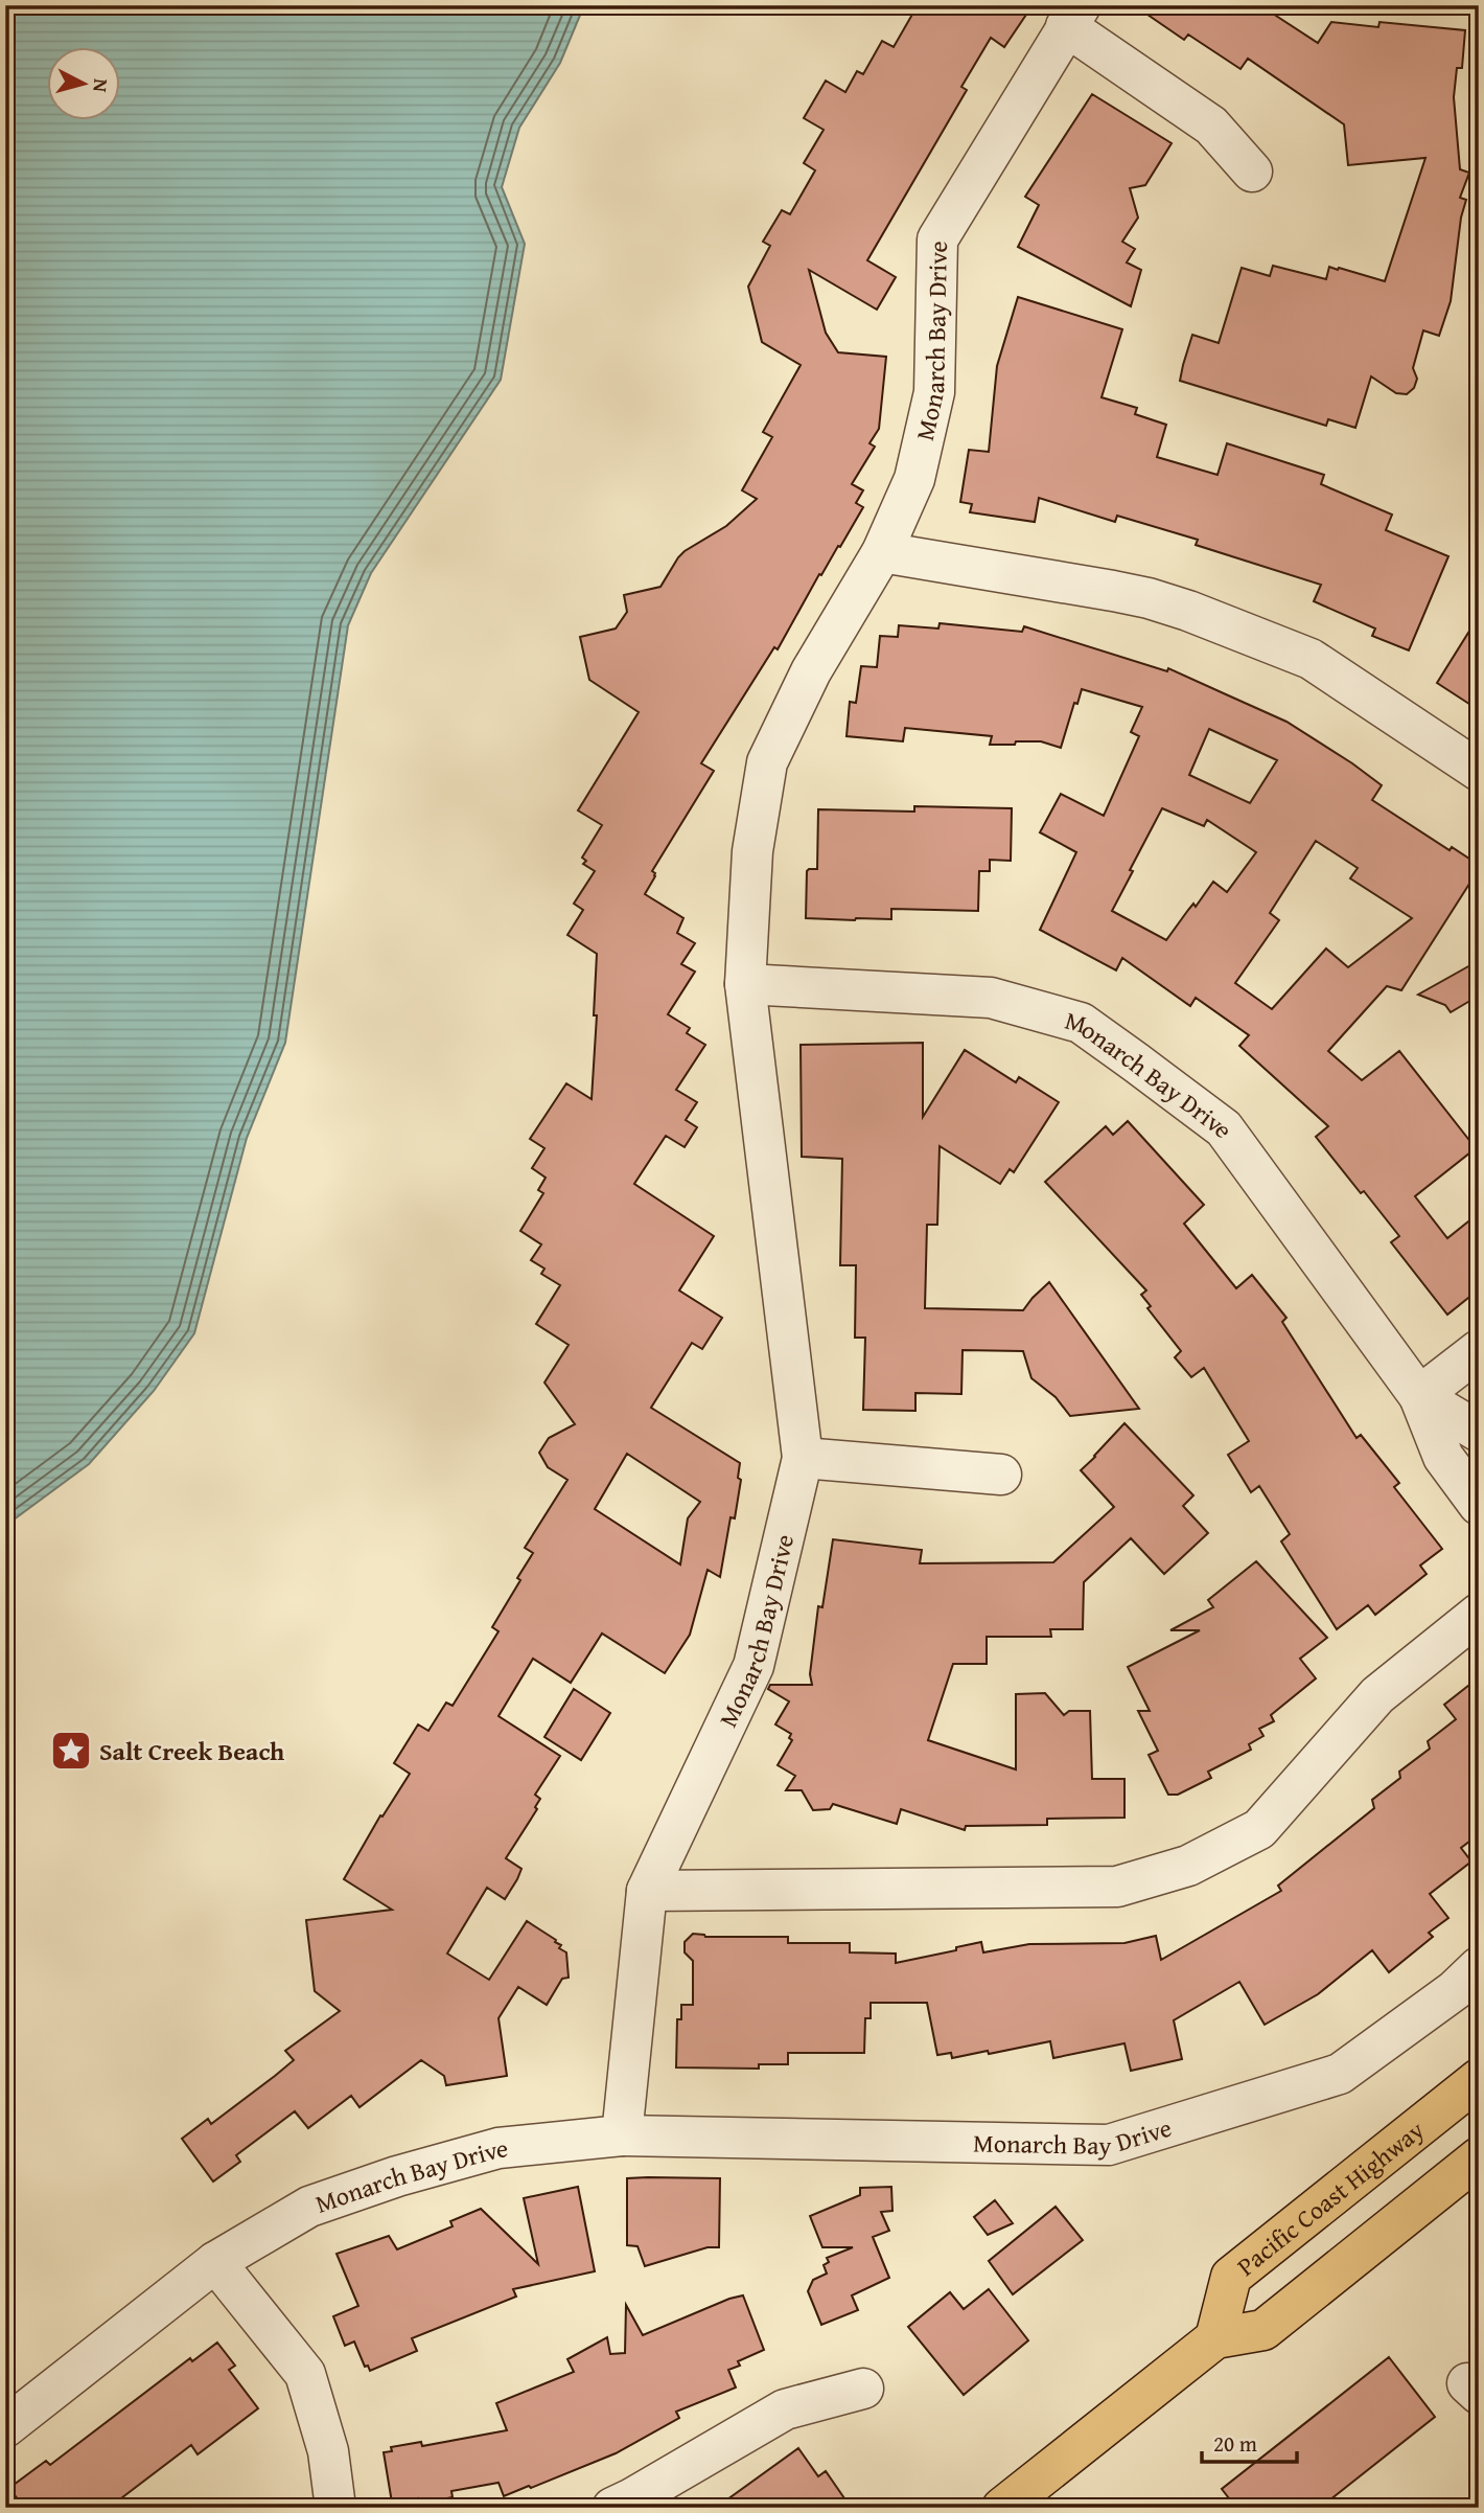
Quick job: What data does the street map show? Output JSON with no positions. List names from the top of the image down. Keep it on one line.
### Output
{"streets":{"highway":["Pacific Coast Highway"],"street":["Monarch Bay Drive"]},"places":{"place":["Salt Creek Beach"]},"scale_bar":"20 m","north":"right"}
